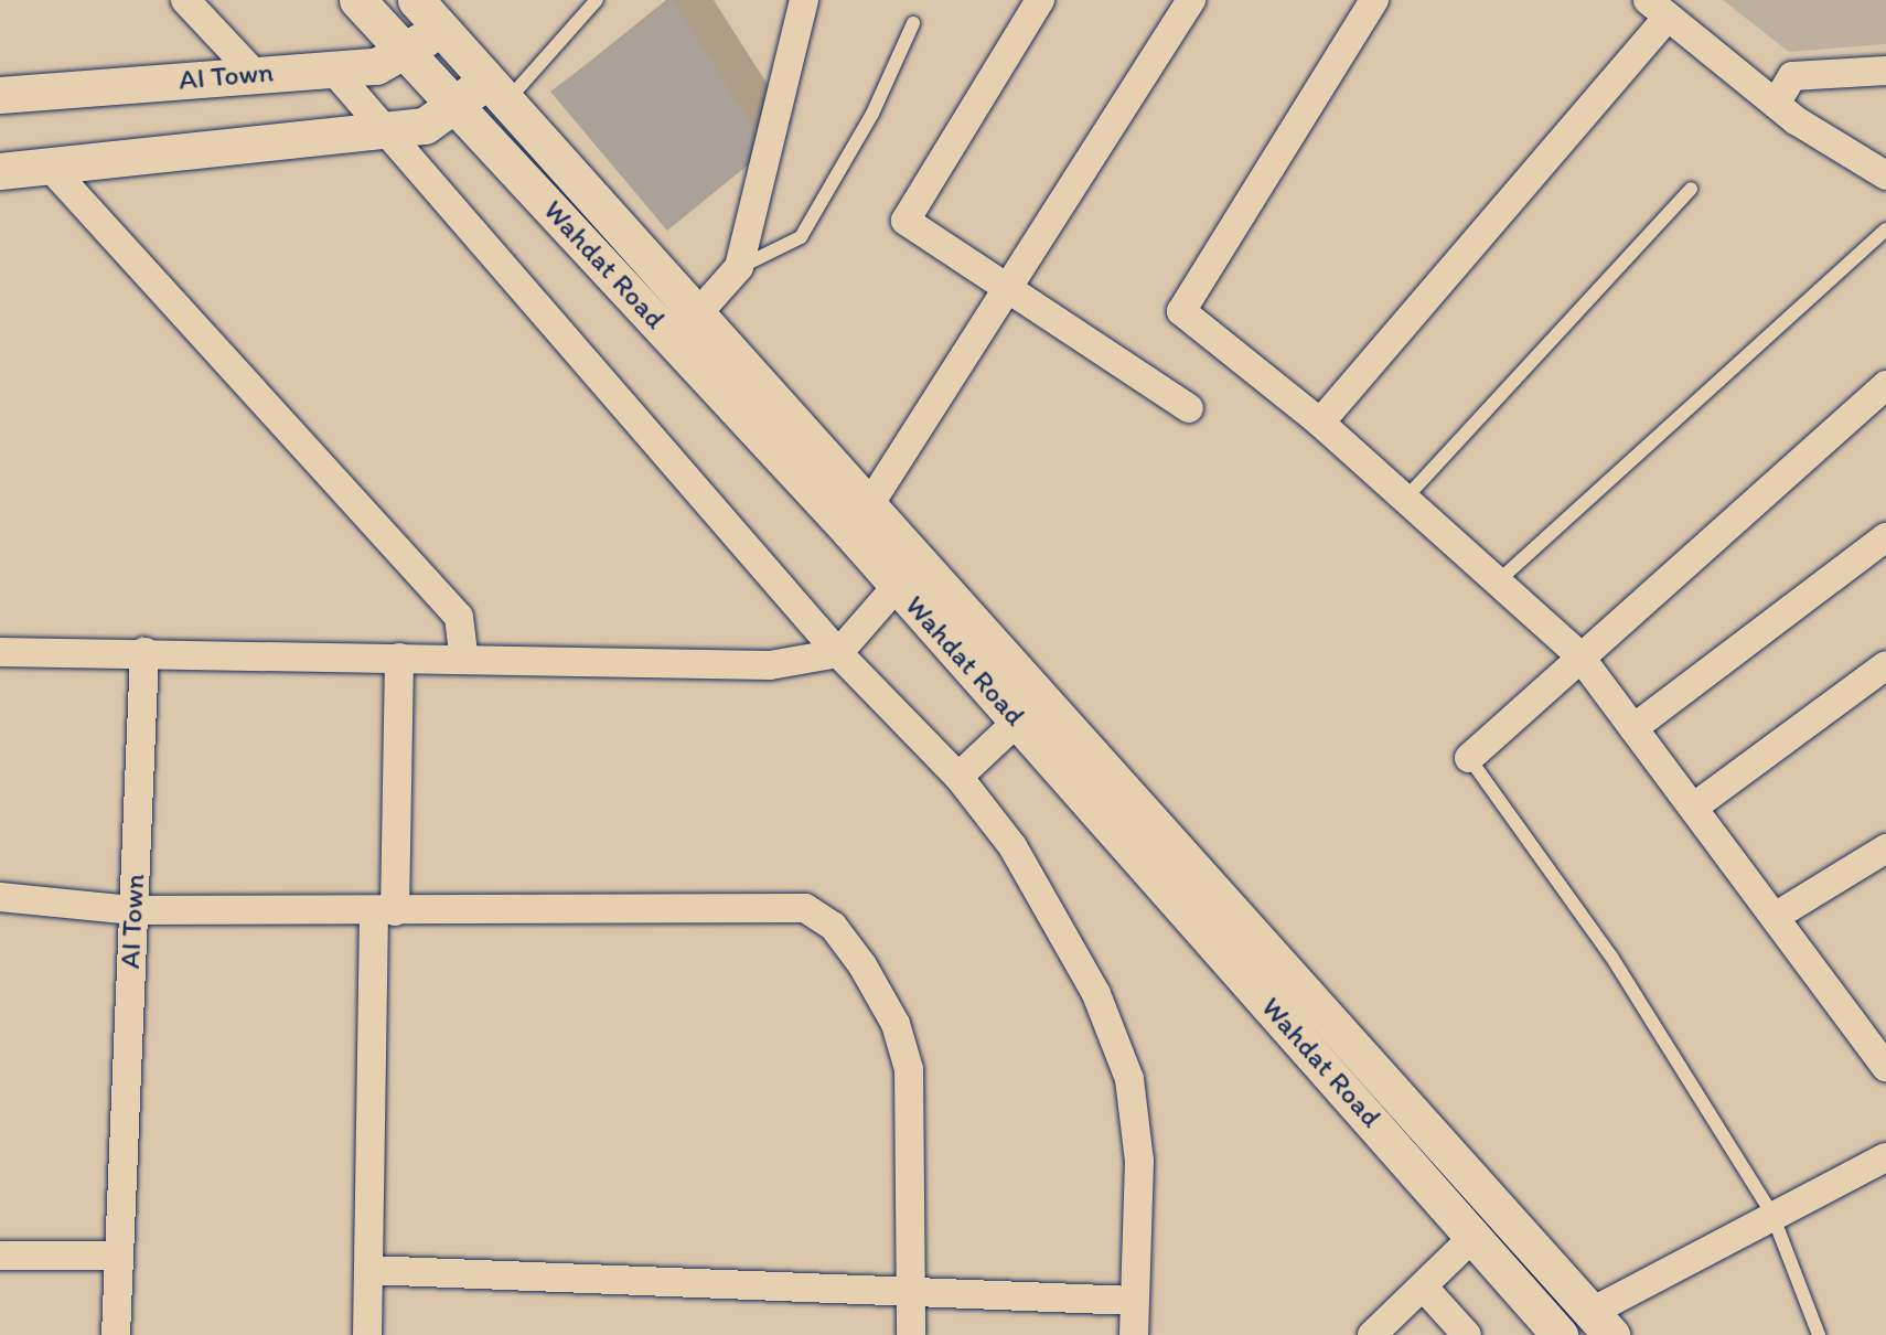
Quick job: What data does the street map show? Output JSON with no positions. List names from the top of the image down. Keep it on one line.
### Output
{"streets":{"main road":["AI Town","Wahdat Road"]},"crossings":[["AI Town","Wahdat Road"]]}
